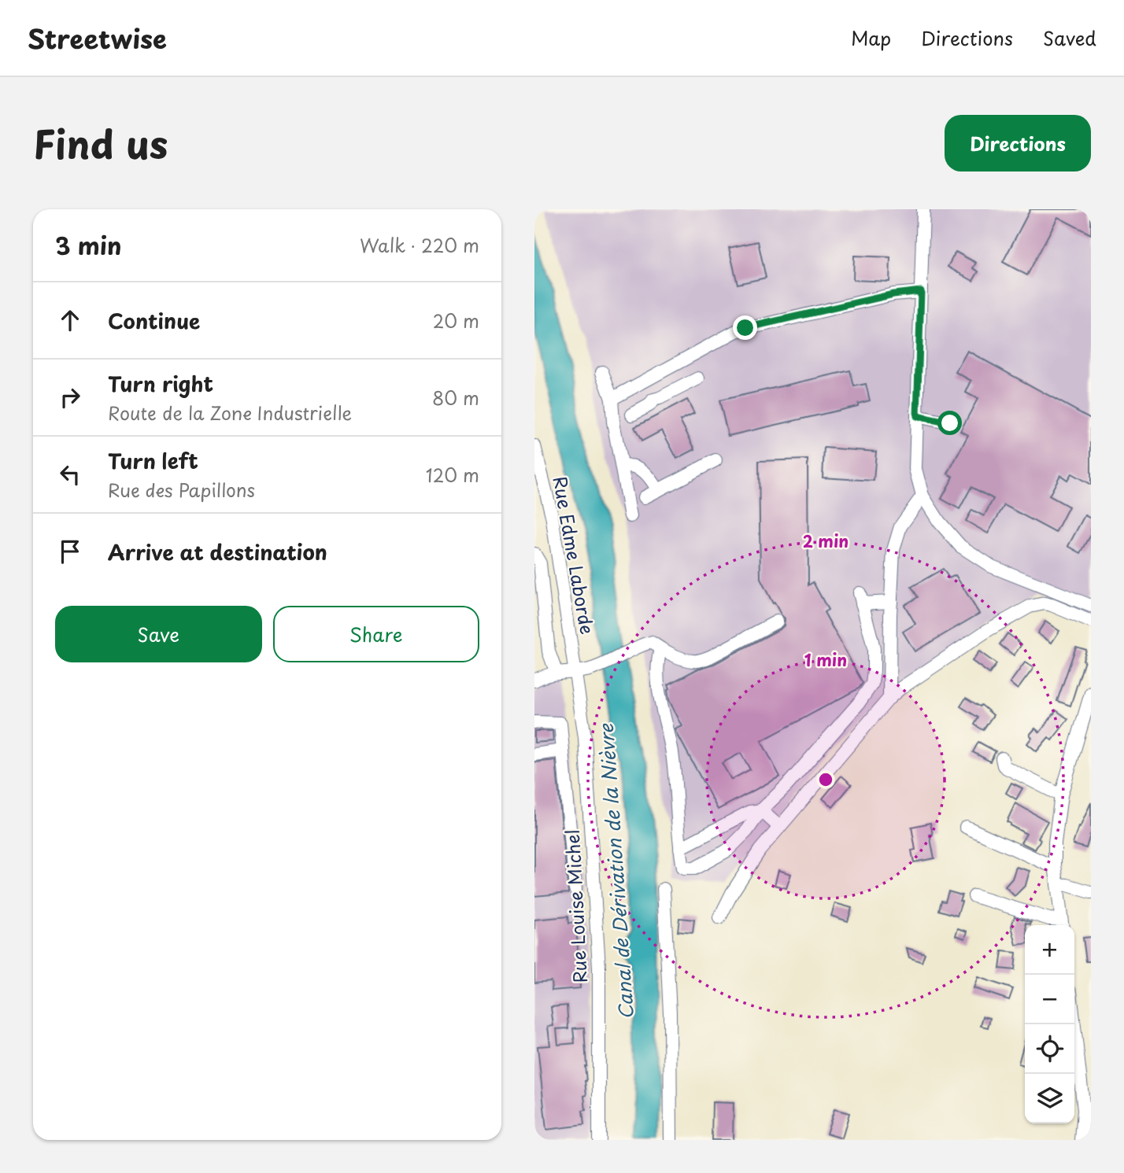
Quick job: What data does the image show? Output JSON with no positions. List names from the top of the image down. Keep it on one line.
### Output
{"streets":{"street":["Rue Edme Laborde","Rue Louise Michel"]},"crossings":[["Rue Edme Laborde","Rue Louise Michel"]],"water":["Canal de Dérivation de la Nièvre"],"page":{"header":"Streetwise","nav":["Map","Directions","Saved"],"title":"Find us","buttons":["Directions",["Save","Share"]],"heading":["3 min","Walk · 220 m"],"list":[["Continue","20 m"],["Turn right","Route de la Zone Industrielle","80 m"],["Turn left","Rue des Papillons","120 m"],"Arrive at destination"],"map_buttons":["+","−"]},"rings":["2 min","1 min"]}
